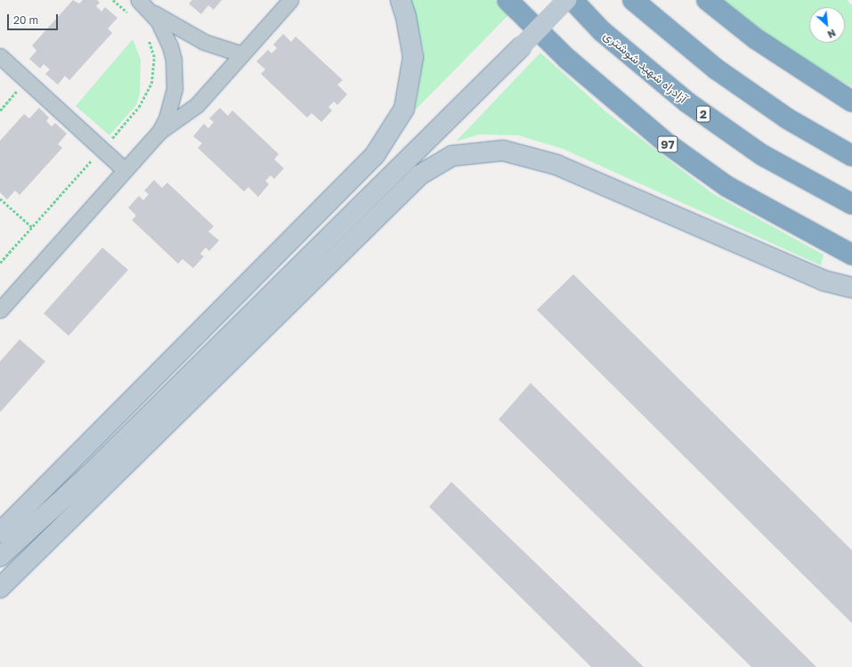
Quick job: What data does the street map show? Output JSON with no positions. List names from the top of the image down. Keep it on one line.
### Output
{"streets":{"highway":["آزادراه شهید شوشتری","2","97"]},"scale_bar":"20 m","north":"bottom right"}
